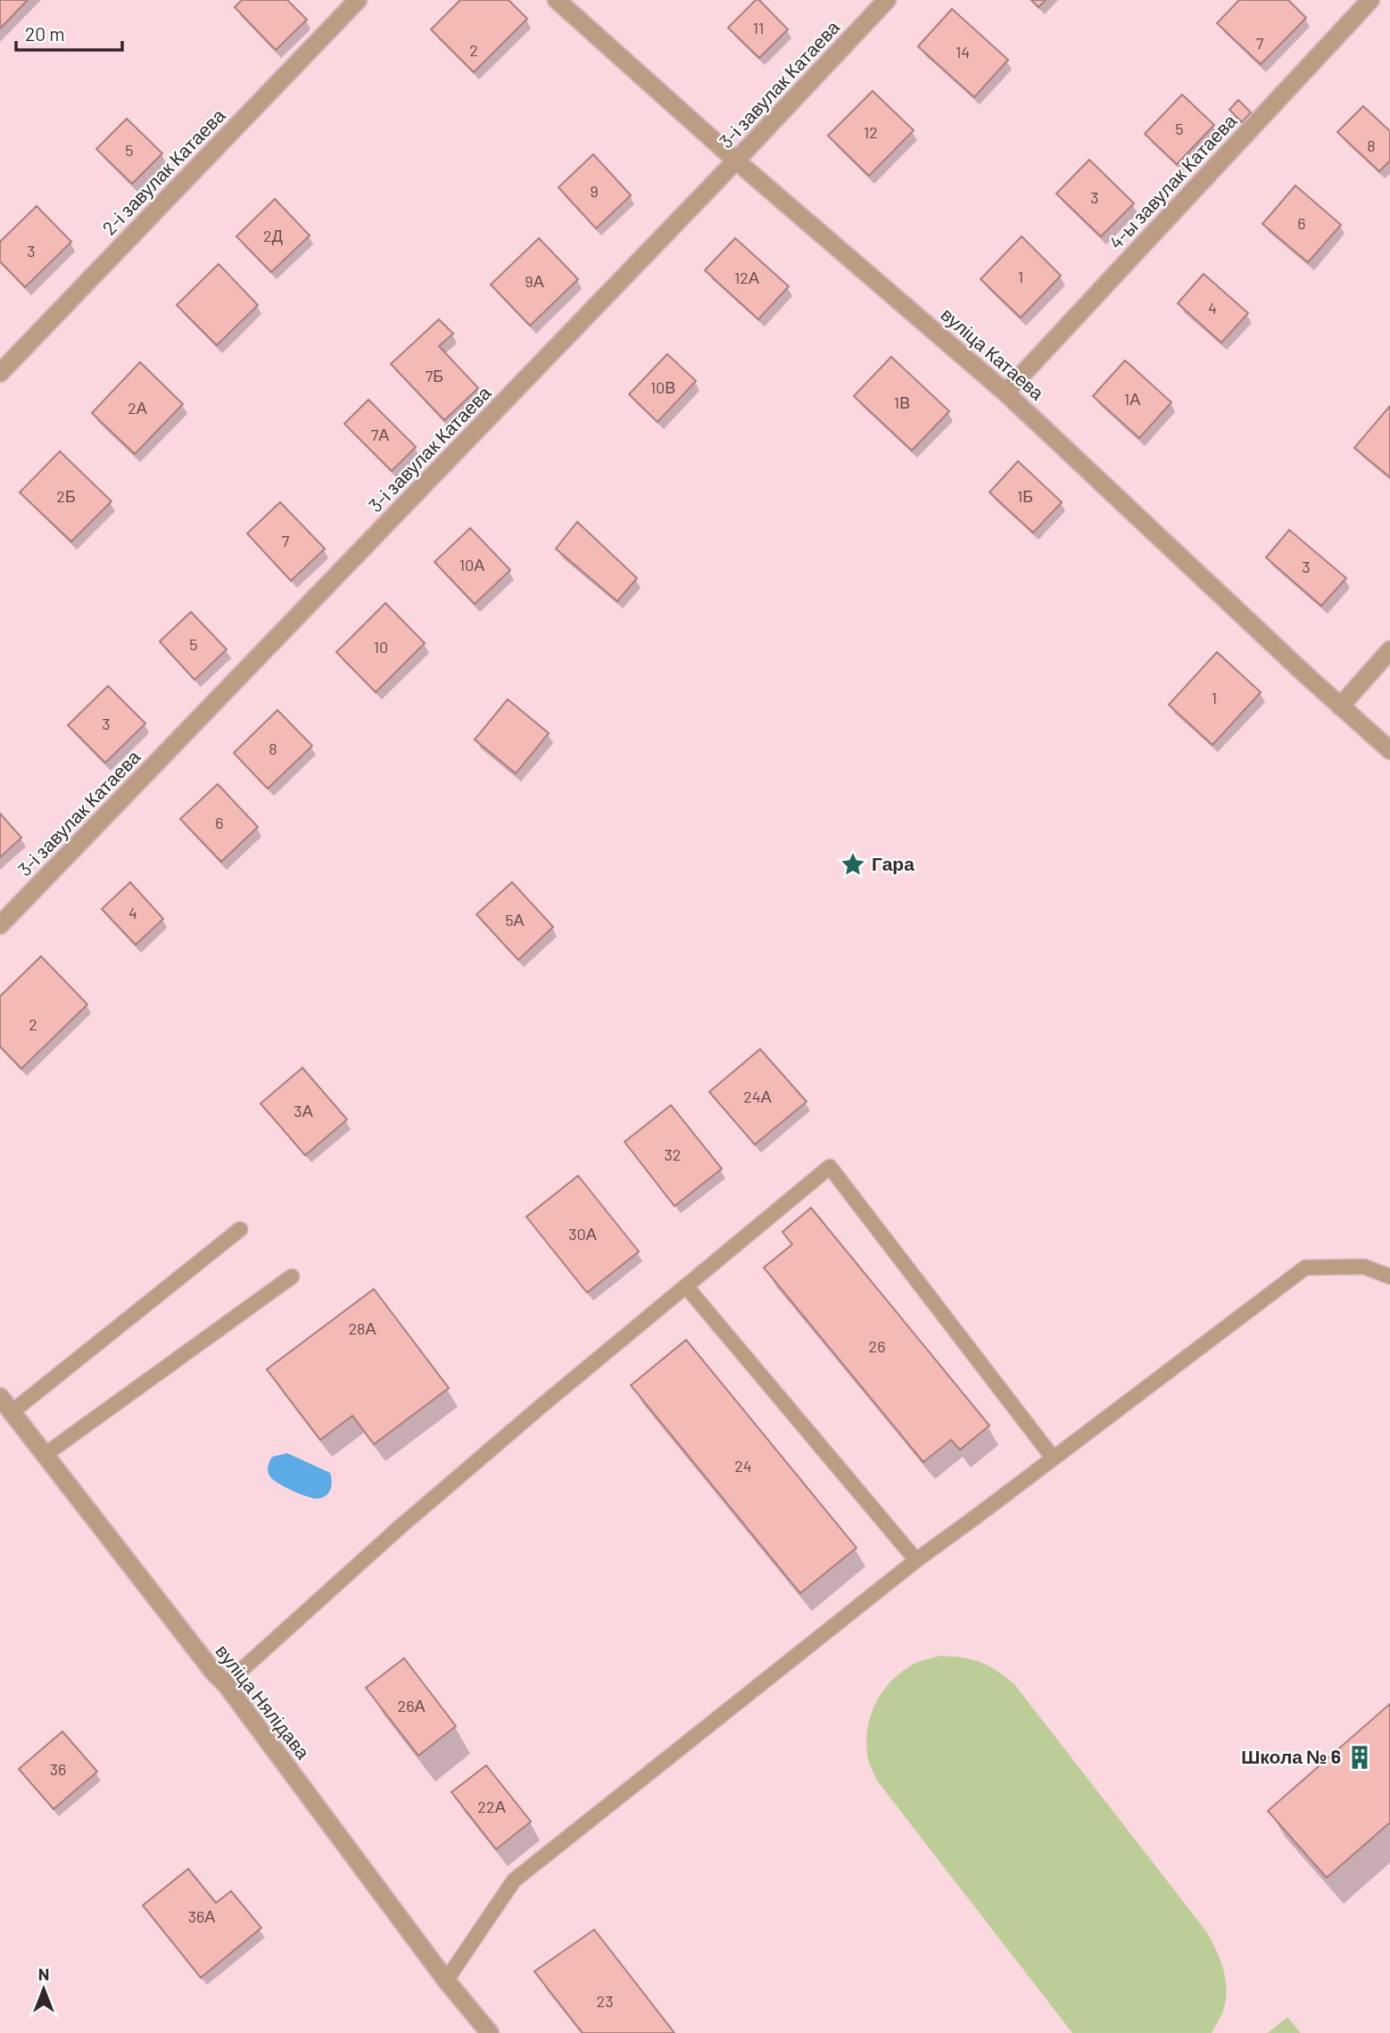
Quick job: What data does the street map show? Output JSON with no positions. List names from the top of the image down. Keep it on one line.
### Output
{"streets":{"street":["3-і завулак Катаева","2-і завулак Катаева","4-ы завулак Катаева","вуліца Катаева","вуліца Нялідава"]},"crossings":[["3-і завулак Катаева","вуліца Катаева"],["4-ы завулак Катаева","вуліца Катаева"]],"places":{"place":["Гара"],"building":["Школа № 6"]},"house_numbers":["11","7","2","14","5","12","8","5","9","3","6","2Д","3","1","12А","9А","4","7Б","10В","1А","1В","2А","7А","2Б","1Б","7","10А","3","5","10","1","3","8","6","4","5А","2","24А","3А","32","30А","28А","26","24","26А","36","22А","36А","23"],"scale_bar":"20 m","north":"top"}
